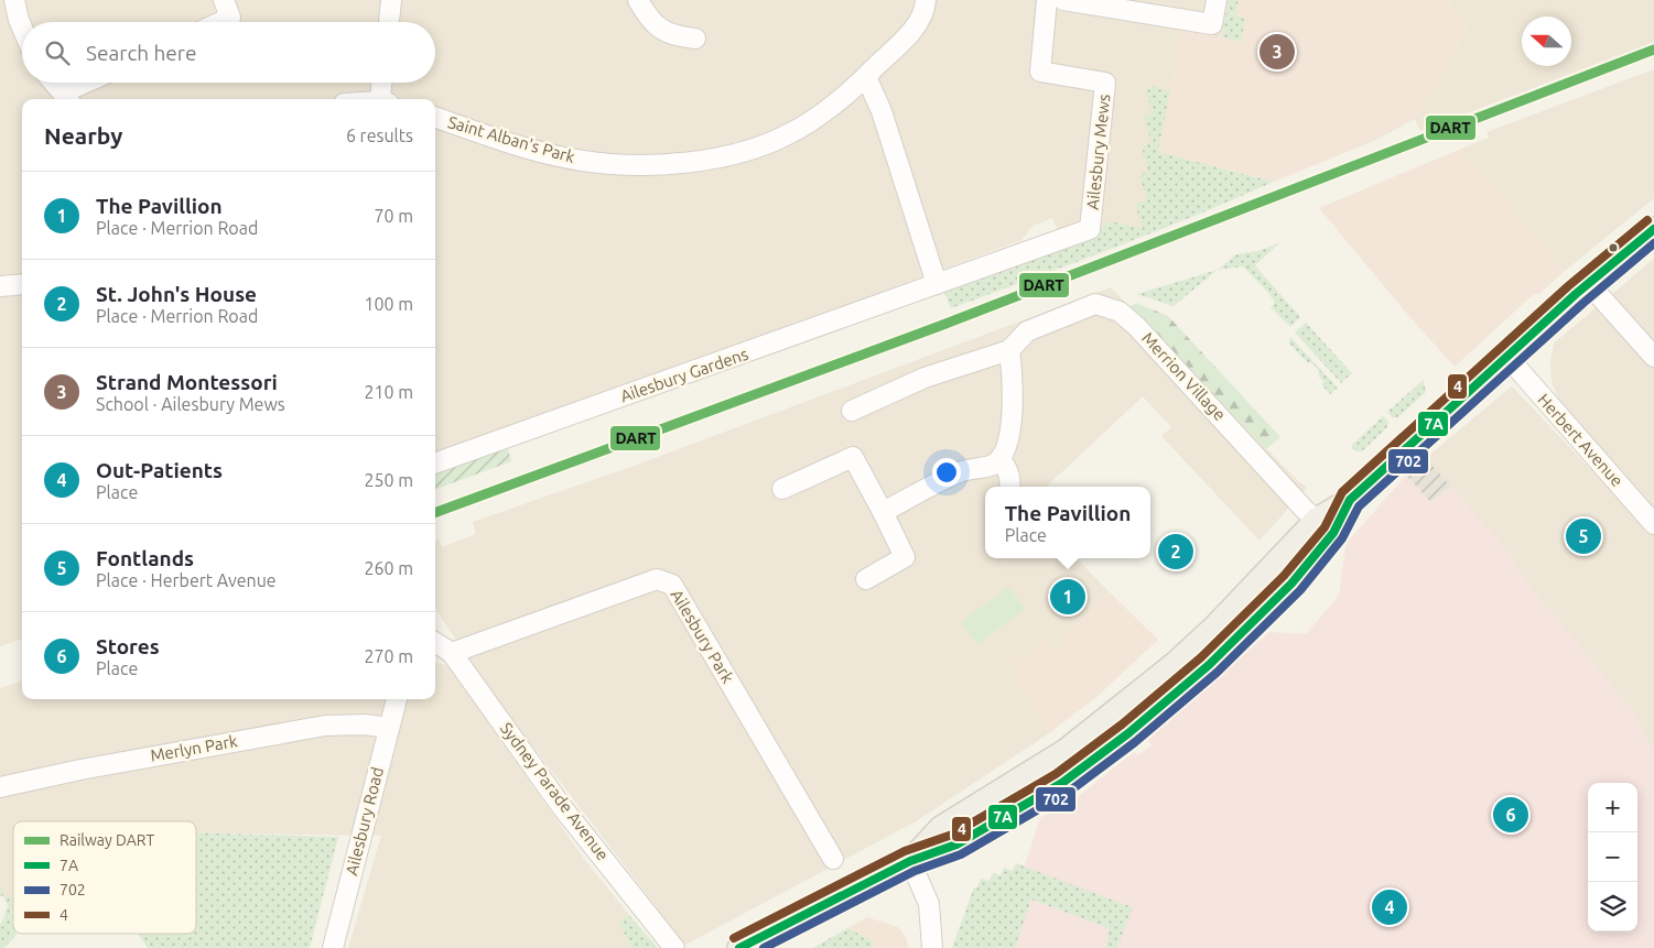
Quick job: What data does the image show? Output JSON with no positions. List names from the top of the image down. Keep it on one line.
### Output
{"streets":{"street":["Saint Alban's Park","Ailesbury Mews","Ailesbury Gardens","Merrion Village","Herbert Avenue","Ailesbury Park","Merlyn Park","Sydney Parade Avenue","Ailesbury Road"]},"crossings":[["Ailesbury Mews","Ailesbury Gardens"],["Ailesbury Park","Sydney Parade Avenue"],["Merlyn Park","Ailesbury Road"]],"lines":["rail line DART","transit line 4","transit line 7A","transit line 702"],"legend":["Railway DART","7A","702","4"],"north":"left","page":{"search":"Search here","pins":["3","5","2","1","6","4"],"heading":["Nearby","6 results"],"list":[{"mark":"1","name":"The Pavillion","note":"Place · Merrion Road","value":"70 m"},{"mark":"2","name":"St. John's House","note":"Place · Merrion Road","value":"100 m"},{"mark":"3","name":"Strand Montessori","note":"School · Ailesbury Mews","value":"210 m"},{"mark":"4","name":"Out-Patients","note":"Place","value":"250 m"},{"mark":"5","name":"Fontlands","note":"Place · Herbert Avenue","value":"260 m"},{"mark":"6","name":"Stores","note":"Place","value":"270 m"}],"popup":["The Pavillion","Place"],"map_buttons":["+","−"]}}
